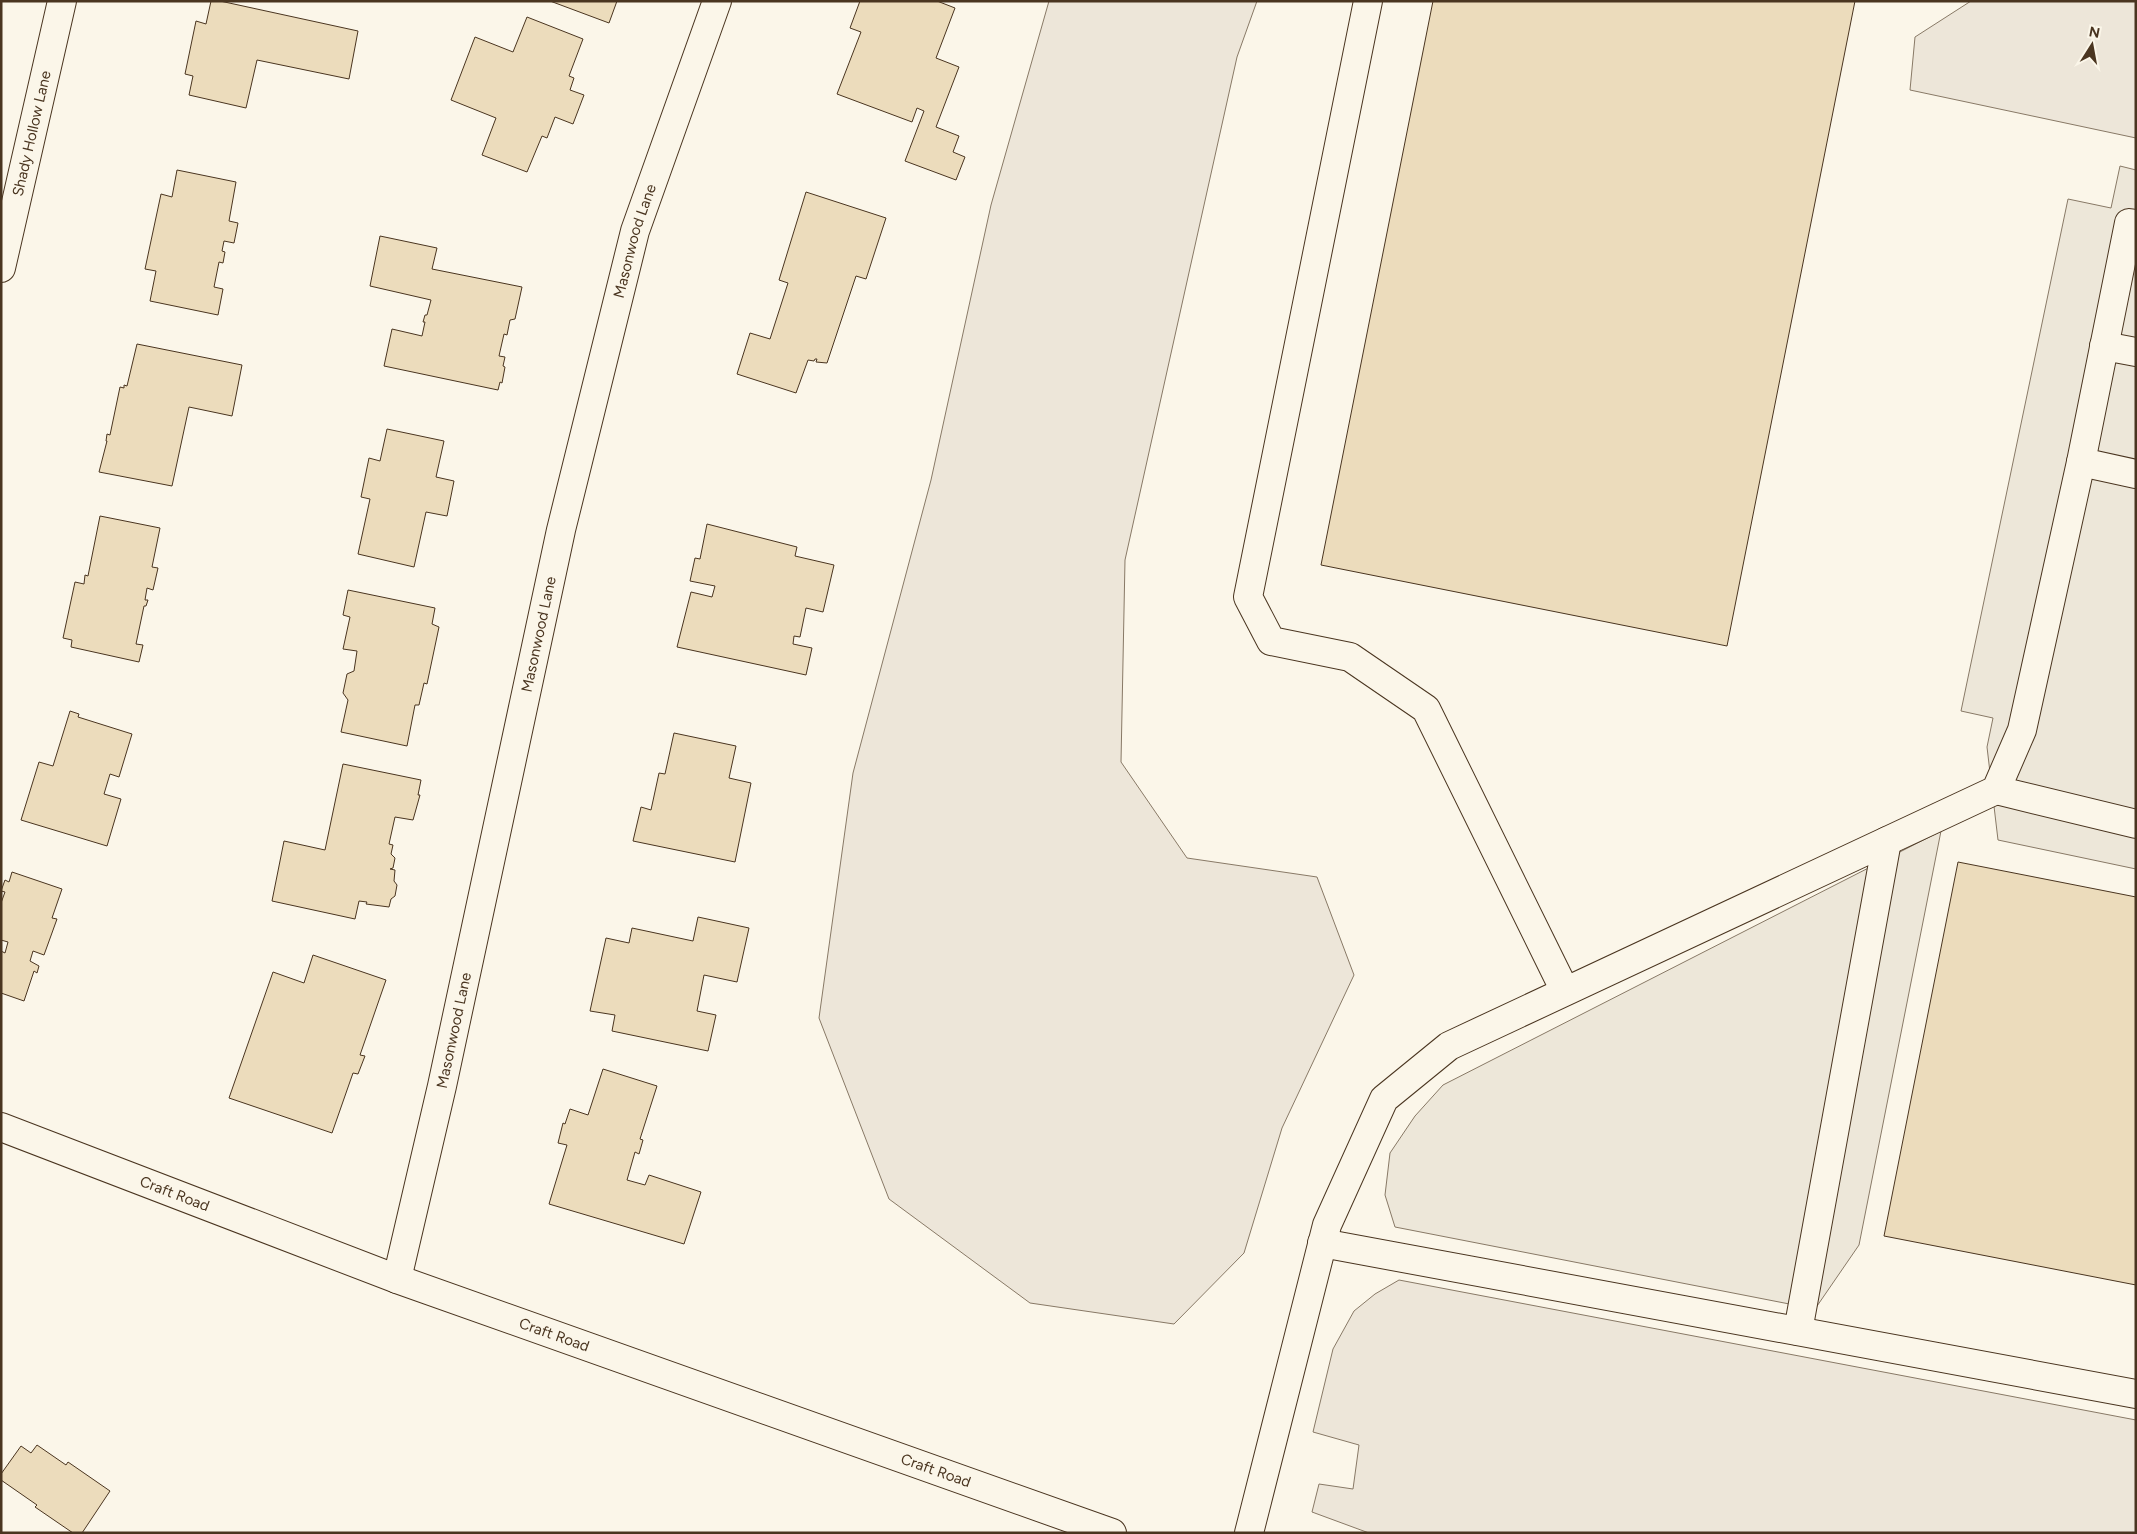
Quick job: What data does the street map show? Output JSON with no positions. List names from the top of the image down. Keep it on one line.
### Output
{"streets":{"street":["Shady Hollow Lane","Masonwood Lane","Craft Road"]},"crossings":[["Masonwood Lane","Craft Road"]],"north":"top"}
